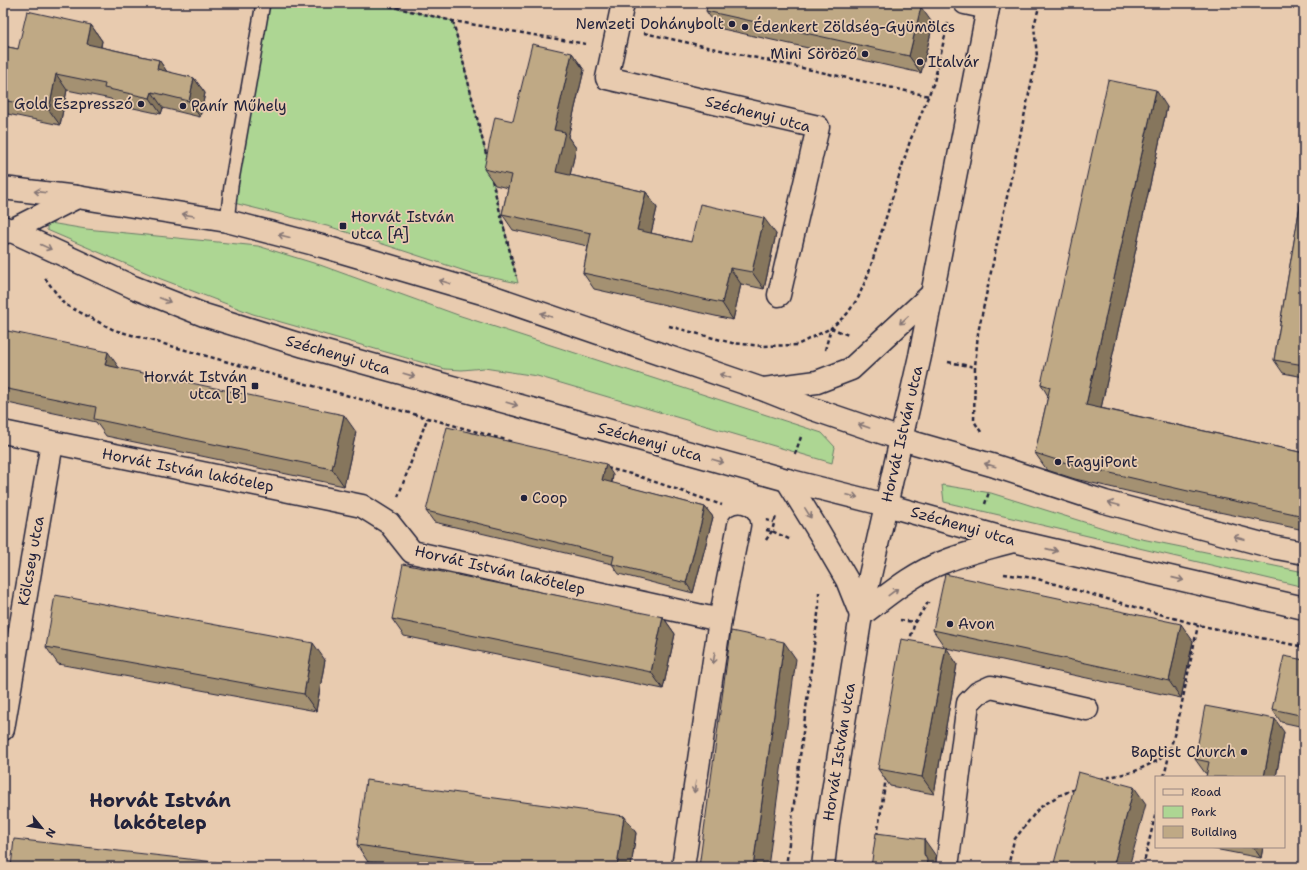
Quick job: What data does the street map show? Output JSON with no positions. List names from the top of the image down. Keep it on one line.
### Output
{"streets":{"main road":["Széchenyi utca","Horvát István utca","Horvát István lakótelep","Kölcsey utca"]},"crossings":[["Széchenyi utca","Horvát István utca"],["Horvát István lakótelep","Kölcsey utca"]],"districts":["Horvát István lakótelep"],"places":{"other":["Nemzeti Dohánybolt","Édenkert Zöldség-Gyümölcs","Mini Söröző","Italvár","Gold Eszpresszó","Panír Műhely","FagyiPont","Coop","Avon","Baptist Church"],"transit":["Horvát István utca [A]","Horvát István utca [B]"]},"legend":["Road","Park","Building"],"north":"bottom right"}
